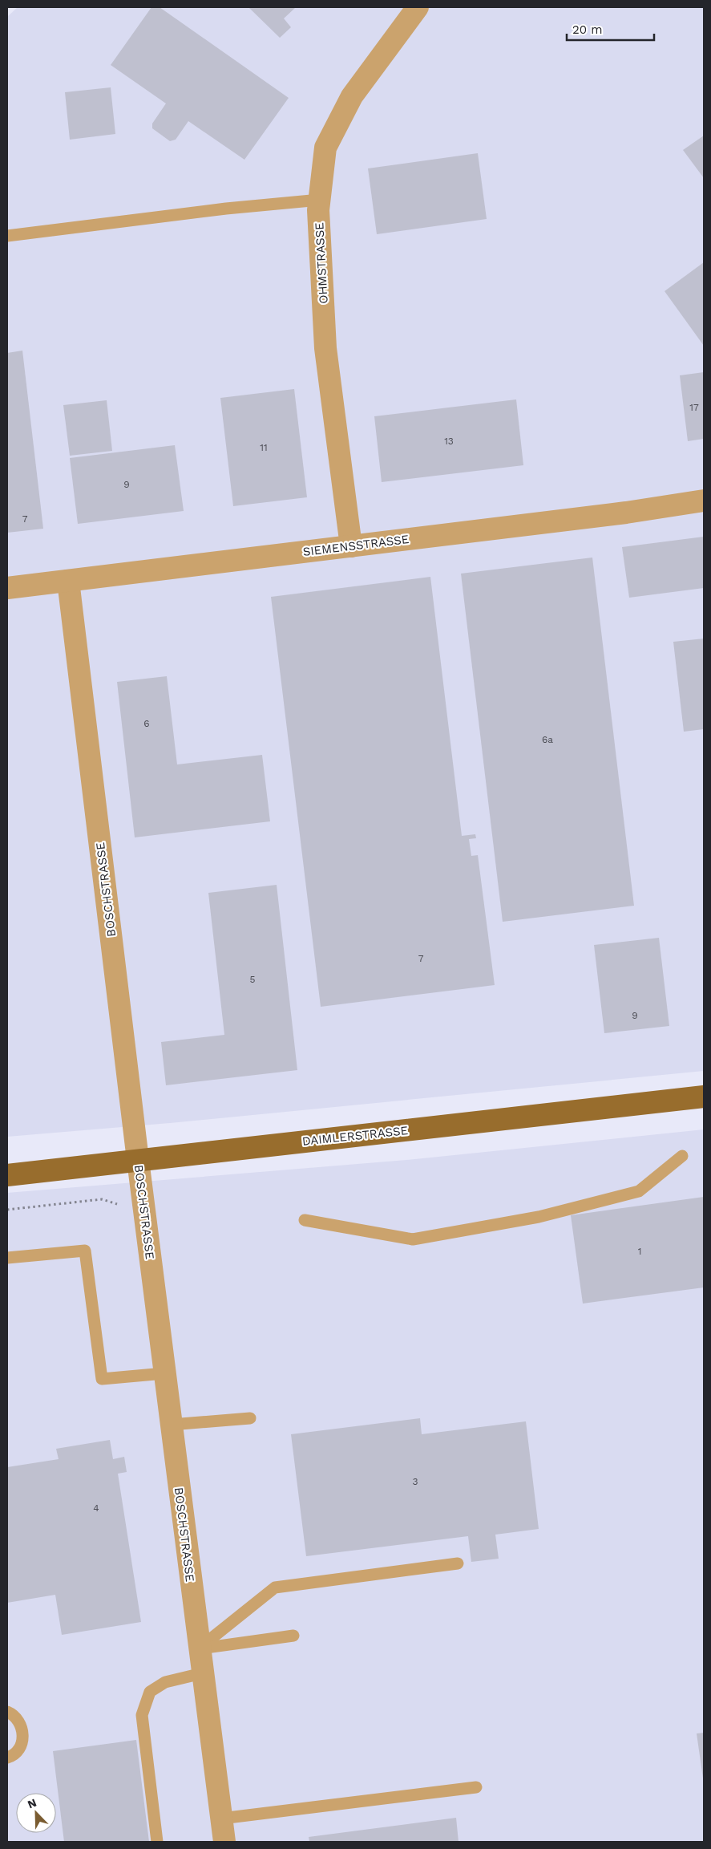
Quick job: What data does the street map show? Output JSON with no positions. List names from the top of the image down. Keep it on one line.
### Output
{"streets":{"main road":["DAIMLERSTRASSE"],"street":["OHMSTRASSE","SIEMENSSTRASSE","BOSCHSTRASSE"]},"crossings":[["OHMSTRASSE","SIEMENSSTRASSE"],["SIEMENSSTRASSE","BOSCHSTRASSE"],["BOSCHSTRASSE","DAIMLERSTRASSE"]],"house_numbers":["17","13","11","9","7","6","6a","7","5","9","1","3","4"],"scale_bar":"20 m","north":"top left"}
